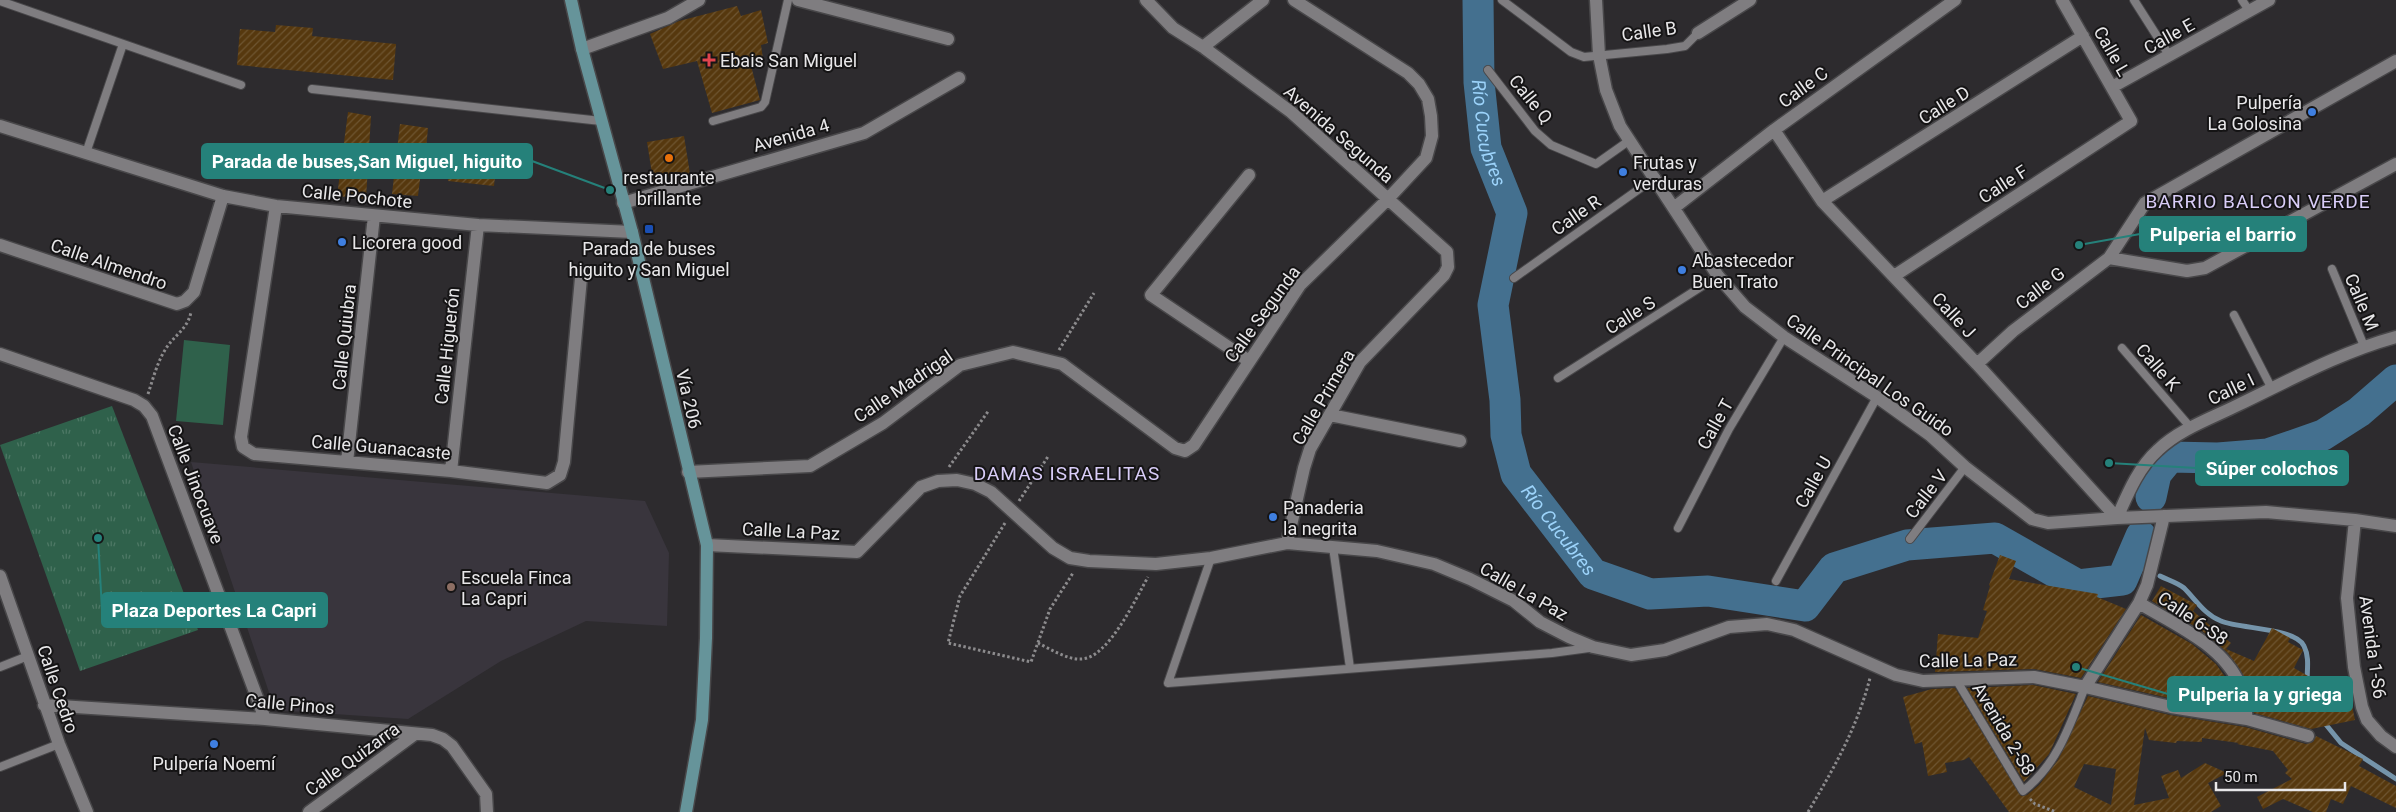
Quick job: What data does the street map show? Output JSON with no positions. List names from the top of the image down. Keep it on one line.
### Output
{"streets":{"main road":["Vía 206"],"street":["Calle B","Calle E","Calle L","Calle C","Calle D","Avenida Segunda","Avenida 4","Calle F","Calle Pochote","Calle Almendro","Calle G","Calle Segunda","Calle J","Calle Quiubra","Calle Higuerón","Calle Principal Los Guido","Calle Madrigal","Calle I","Calle Primera","Calle Guanacaste","Calle Jinocuave","Calle La Paz","Calle 6-S8","Avenida 1-S6","Calle Cedro","Calle Pinos","Calle Quizarra"],"lane":["Calle Q","Calle R","Calle M","Calle S","Calle K","Calle T","Calle U","Calle V","Avenida 2-S8"]},"crossings":[["Calle B","Calle Principal Los Guido"],["Calle E","Calle L"],["Calle L","Calle D"],["Calle L","Calle F"],["Calle C","Calle J"],["Calle C","Calle Principal Los Guido"],["Calle Q","Calle Principal Los Guido"],["Calle D","Calle J"],["Avenida Segunda","Calle Segunda"],["Avenida Segunda","Calle Primera"],["Avenida 4","Vía 206"],["Calle F","Calle J"],["Calle Pochote","Calle Quiubra"],["Calle Pochote","Calle Higuerón"],["Calle Pochote","Vía 206"],["Calle Pochote","Calle Guanacaste"],["Calle R","Calle Principal Los Guido"],["Calle G","Calle J"],["Calle M","Calle I"],["Calle Segunda","Calle Madrigal"],["Calle S","Calle Principal Los Guido"],["Calle J","Calle Principal Los Guido"],["Calle J","Calle I"],["Calle Quiubra","Calle Guanacaste"],["Calle Higuerón","Calle Guanacaste"],["Calle K","Calle I"],["Calle Principal Los Guido","Calle I"],["Calle Principal Los Guido","Calle T"],["Calle Principal Los Guido","Calle U"],["Calle Principal Los Guido","Calle V"],["Calle Principal Los Guido","Avenida 1-S6"],["Calle Madrigal","Vía 206"],["Calle Primera","Calle La Paz"],["Vía 206","Calle La Paz"],["Calle Jinocuave","Calle Pinos"],["Calle La Paz","Calle 6-S8"],["Calle La Paz","Avenida 2-S8"],["Calle Cedro","Calle Pinos"],["Calle Pinos","Calle Quizarra"]],"districts":["BARRIO BALCON VERDE","DAMAS ISRAELITAS"],"water":["Río Cucubres"],"places":{"health":["Ebais San Miguel"],"other":["Pulpería La Golosina","restaurante brillante","Frutas y verduras","Parada de buses,San Miguel, higuito","Licorera good","Pulperia el barrio","Abastecedor Buen Trato","Súper colochos","Panaderia la negrita","Plaza Deportes La Capri","Escuela Finca La Capri","Pulperia la y griega","Pulpería Noemí"],"transit":["Parada de buses higuito y San Miguel"]},"scale_bar":"50 m"}
